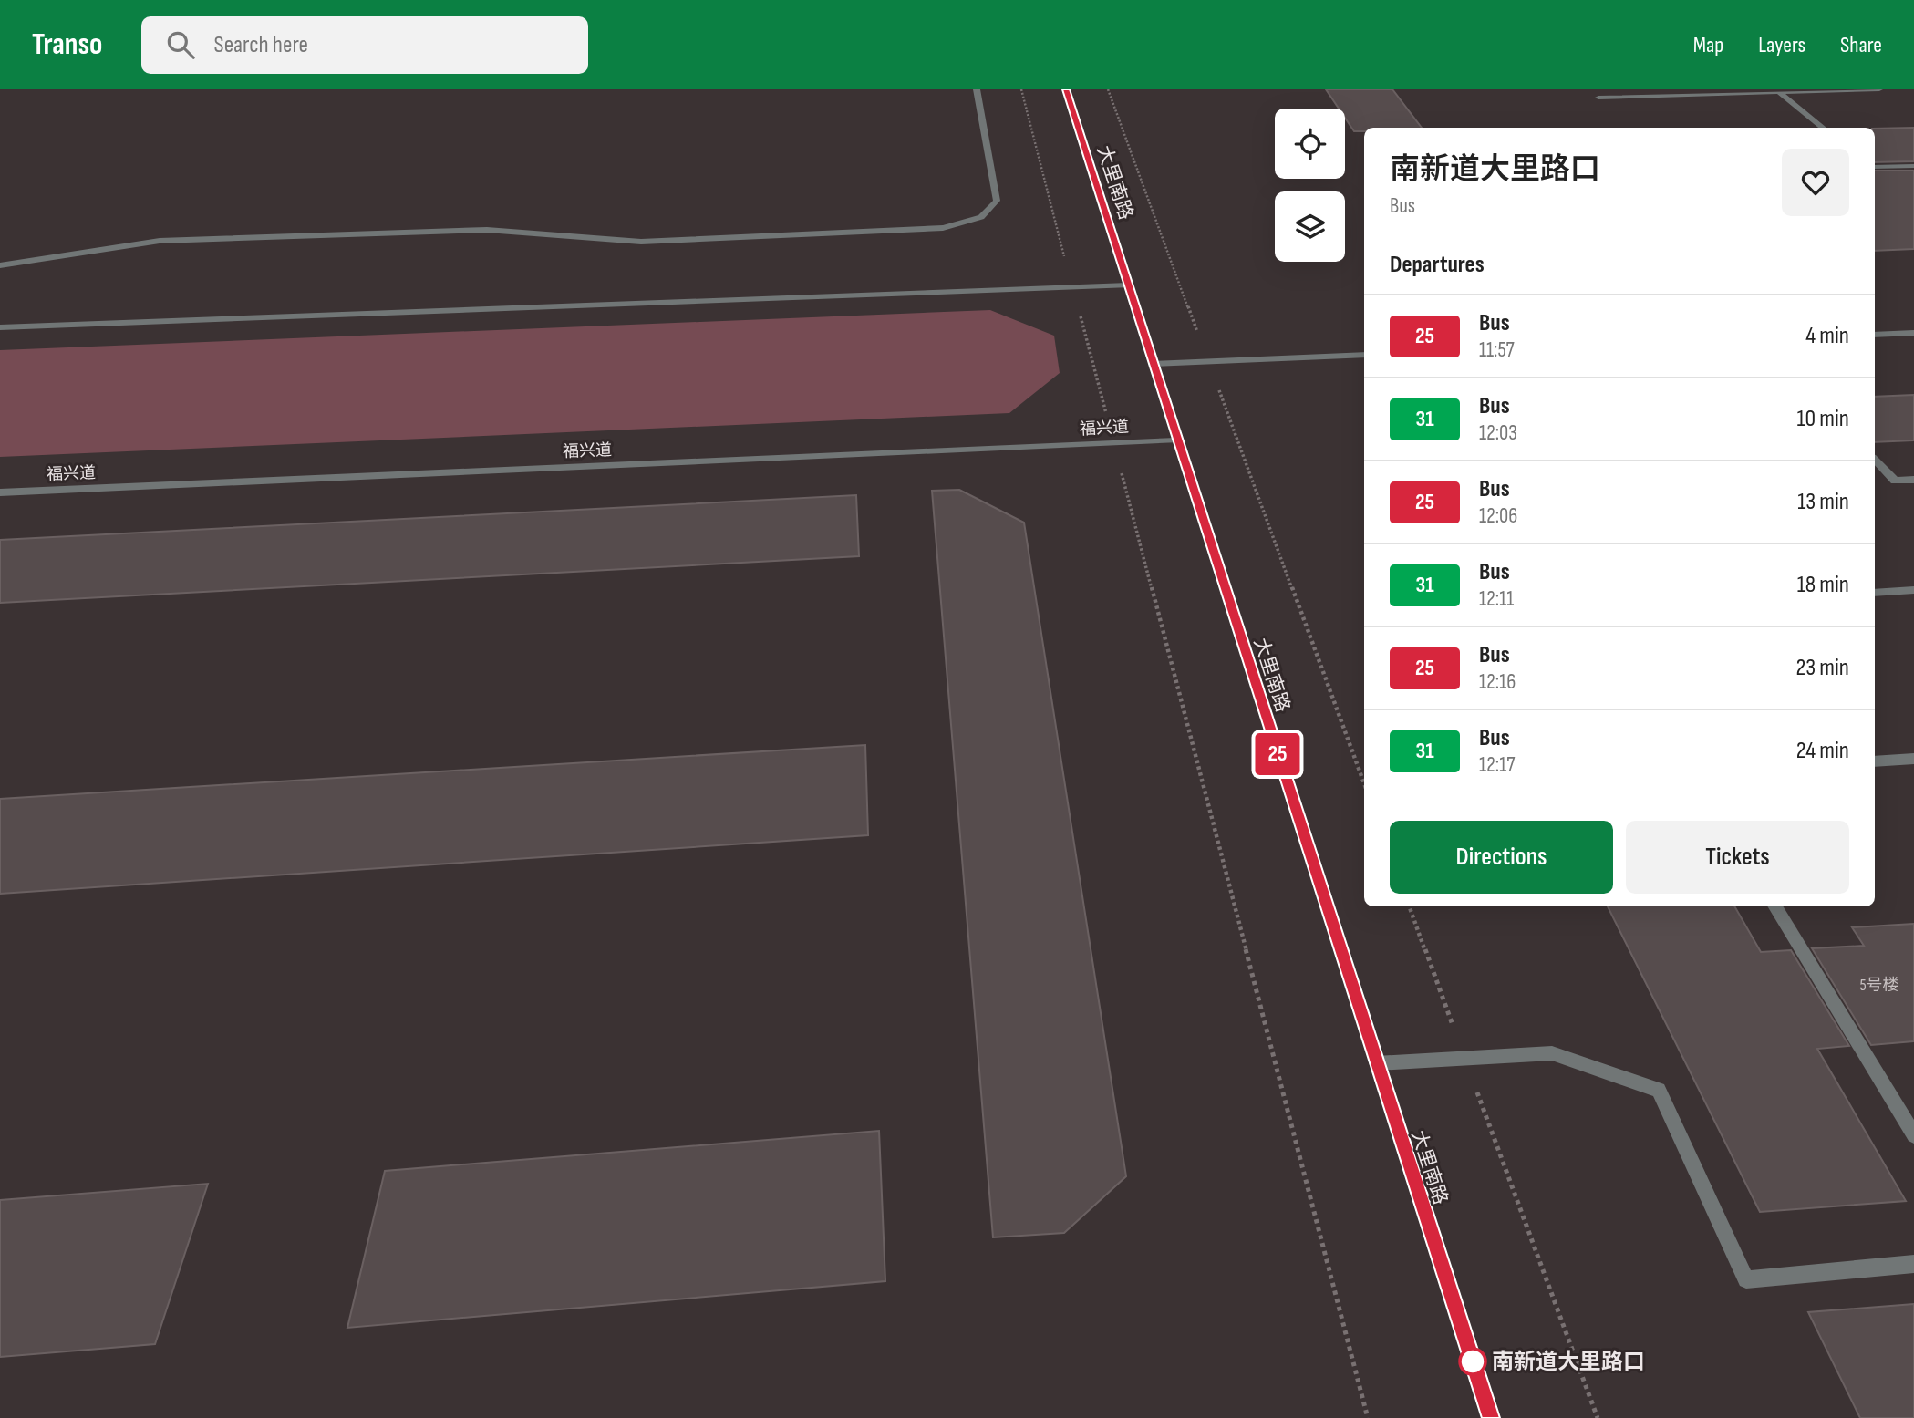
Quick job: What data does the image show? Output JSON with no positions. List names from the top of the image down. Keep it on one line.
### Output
{"streets":{"main road":["大里南路"],"street":["福兴道"]},"crossings":[["大里南路","福兴道"]],"places":["南新道大里路口"],"lines":["bus line 25"],"house_numbers":["5号楼"],"page":{"header":"Transo","search":"Search here","nav":["Map","Layers","Share"],"on_map":"25","heading":[["南新道大里路口","Bus"],"Departures"],"list":[{"mark":"25","name":"Bus","note":"11:57","value":"4 min"},{"mark":"31","name":"Bus","note":"12:03","value":"10 min"},{"mark":"25","name":"Bus","note":"12:06","value":"13 min"},{"mark":"31","name":"Bus","note":"12:11","value":"18 min"},{"mark":"25","name":"Bus","note":"12:16","value":"23 min"},{"mark":"31","name":"Bus","note":"12:17","value":"24 min"}],"buttons":["Directions","Tickets"]}}
